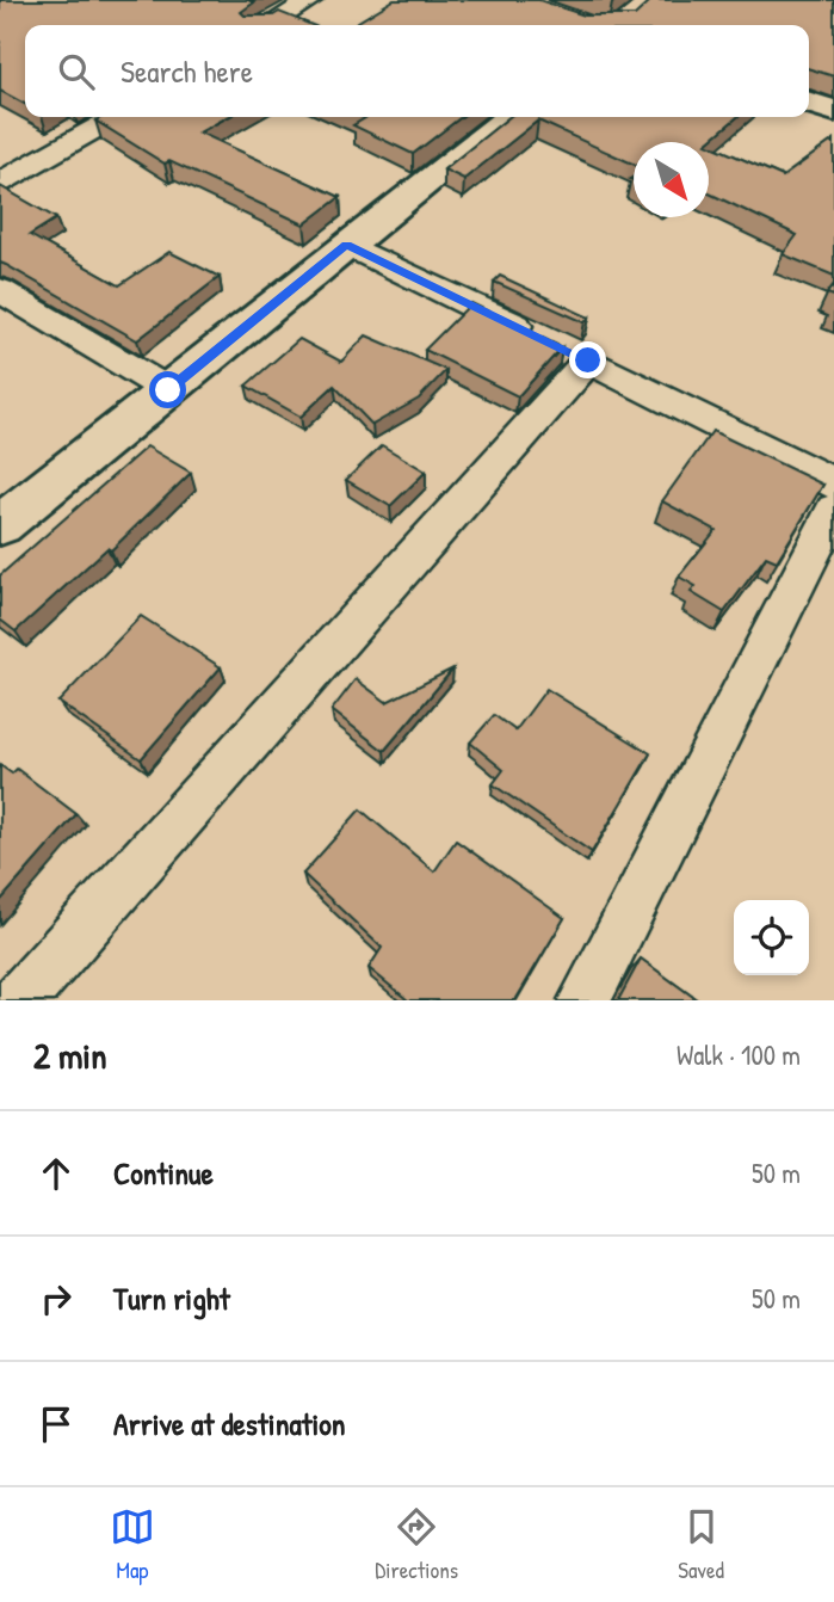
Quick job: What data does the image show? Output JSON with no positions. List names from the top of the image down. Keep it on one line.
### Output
{"north":"bottom right","page":{"search":"Search here","heading":["2 min","Walk · 100 m"],"list":[["Continue","50 m"],["Turn right","50 m"],"Arrive at destination"],"nav":["Map","Directions","Saved"]}}
